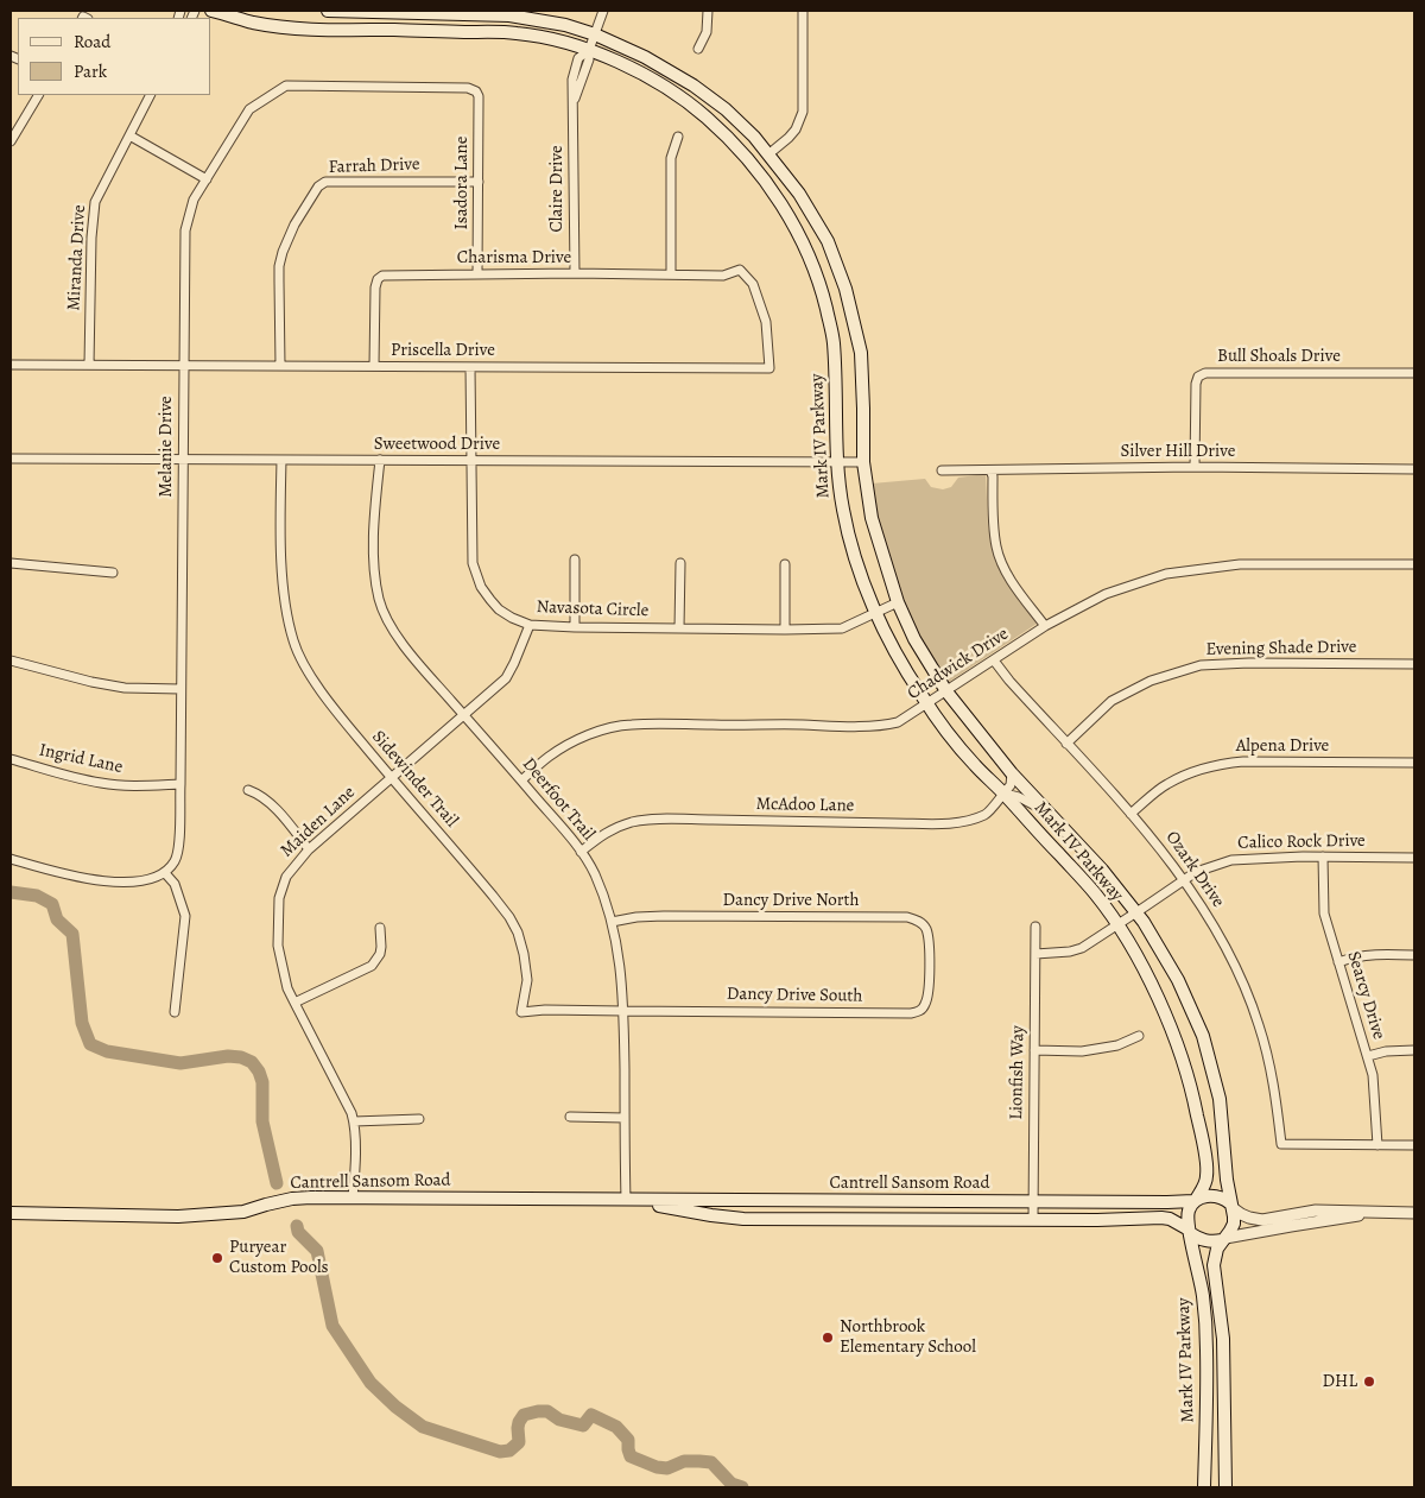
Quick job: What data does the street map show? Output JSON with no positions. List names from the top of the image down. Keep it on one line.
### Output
{"streets":{"main road":["Mark IV Parkway","Cantrell Sansom Road"],"street":["Farrah Drive","Isadora Lane","Claire Drive","Miranda Drive","Charisma Drive","Priscella Drive","Bull Shoals Drive","Sweetwood Drive","Melanie Drive","Silver Hill Drive","Navasota Circle","Evening Shade Drive","Chadwick Drive","Alpena Drive","Ingrid Lane","Sidewinder Trail","Deerfoot Trail","McAdoo Lane","Maiden Lane","Calico Rock Drive","Ozark Drive","Dancy Drive North","Dancy Drive South","Searcy Drive","Lionfish Way"]},"crossings":[["Farrah Drive","Isadora Lane"],["Farrah Drive","Priscella Drive"],["Isadora Lane","Charisma Drive"],["Isadora Lane","Melanie Drive"],["Claire Drive","Charisma Drive"],["Claire Drive","Mark IV Parkway"],["Miranda Drive","Priscella Drive"],["Charisma Drive","Priscella Drive"],["Priscella Drive","Melanie Drive"],["Priscella Drive","Navasota Circle"],["Bull Shoals Drive","Silver Hill Drive"],["Mark IV Parkway","Sweetwood Drive"],["Mark IV Parkway","Navasota Circle"],["Mark IV Parkway","Chadwick Drive"],["Mark IV Parkway","McAdoo Lane"],["Mark IV Parkway","Calico Rock Drive"],["Mark IV Parkway","Cantrell Sansom Road"],["Sweetwood Drive","Melanie Drive"],["Sweetwood Drive","Navasota Circle"],["Sweetwood Drive","Sidewinder Trail"],["Sweetwood Drive","Deerfoot Trail"],["Melanie Drive","Ingrid Lane"],["Navasota Circle","Maiden Lane"],["Evening Shade Drive","Ozark Drive"],["Chadwick Drive","Deerfoot Trail"],["Chadwick Drive","Ozark Drive"],["Alpena Drive","Ozark Drive"],["Sidewinder Trail","Deerfoot Trail"],["Sidewinder Trail","Maiden Lane"],["Sidewinder Trail","Dancy Drive South"],["Deerfoot Trail","McAdoo Lane"],["Deerfoot Trail","Maiden Lane"],["Deerfoot Trail","Dancy Drive North"],["Deerfoot Trail","Dancy Drive South"],["Deerfoot Trail","Cantrell Sansom Road"],["Maiden Lane","Cantrell Sansom Road"],["Calico Rock Drive","Ozark Drive"],["Calico Rock Drive","Searcy Drive"],["Calico Rock Drive","Lionfish Way"],["Ozark Drive","Searcy Drive"],["Dancy Drive North","Dancy Drive South"],["Lionfish Way","Cantrell Sansom Road"]],"places":["Puryear Custom Pools","Northbrook Elementary School","DHL"],"legend":["Road","Park"]}
